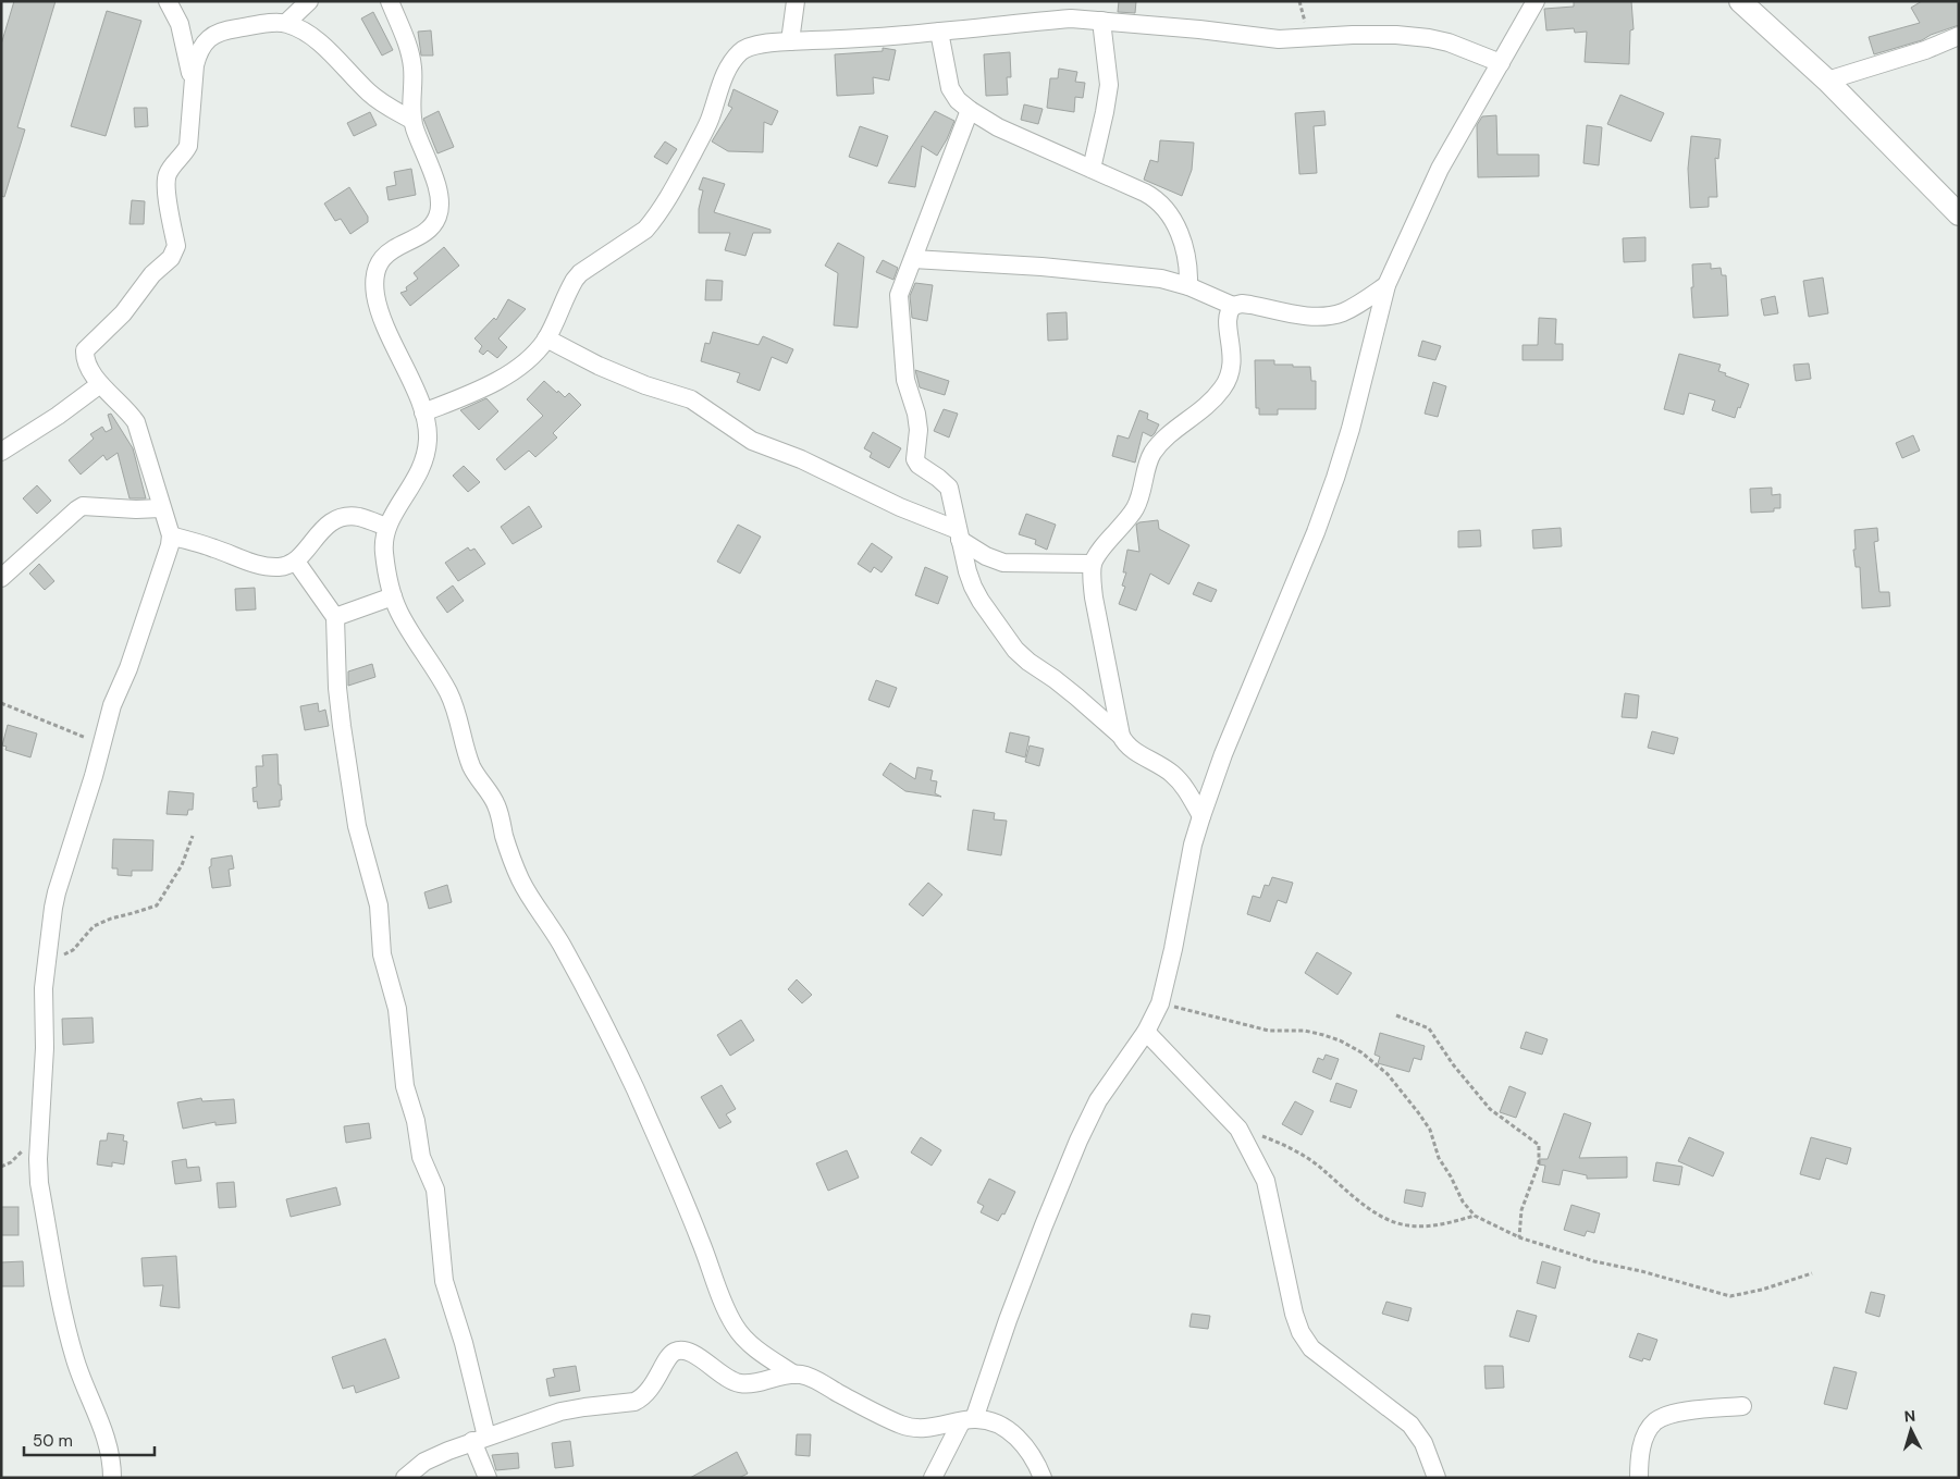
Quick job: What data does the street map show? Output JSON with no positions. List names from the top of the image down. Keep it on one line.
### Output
{"scale_bar":"50 m","north":"top"}
